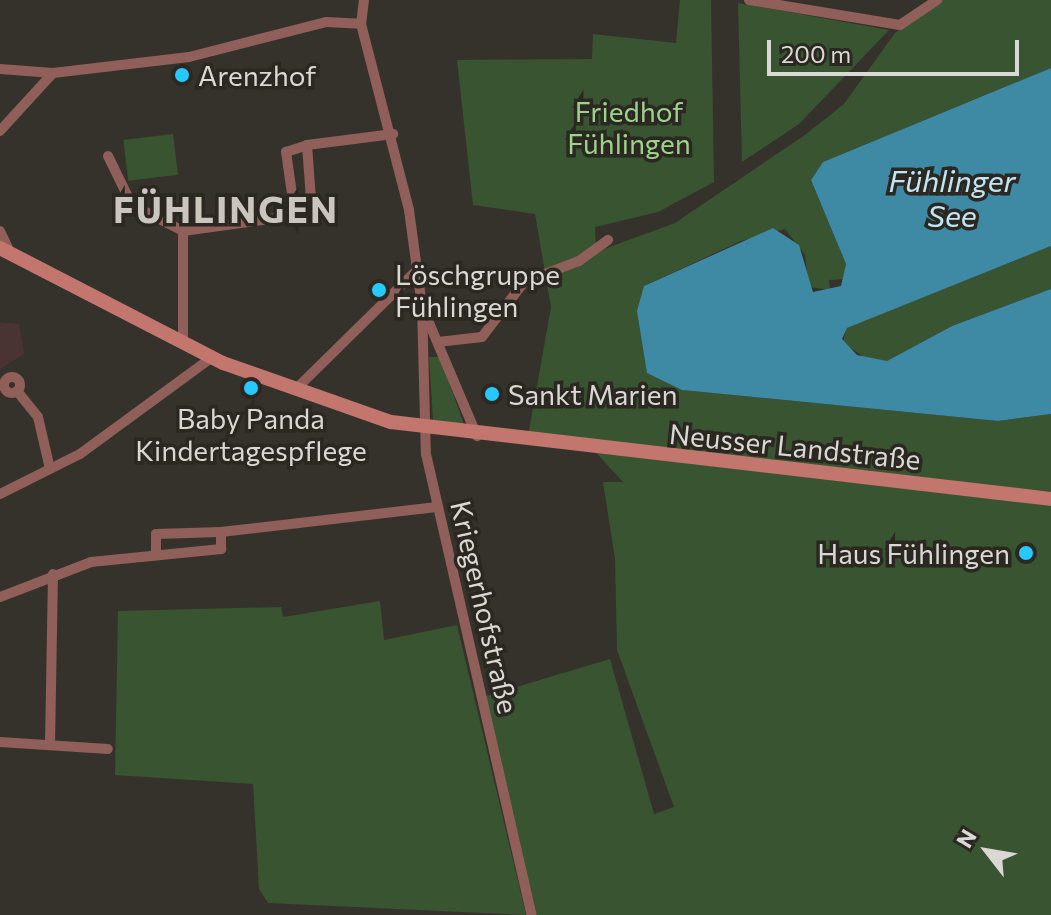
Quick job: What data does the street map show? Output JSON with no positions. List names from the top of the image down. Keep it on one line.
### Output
{"streets":{"main road":["Neusser Landstraße"],"street":["Kriegerhofstraße"]},"crossings":[["Neusser Landstraße","Kriegerhofstraße"]],"districts":["FÜHLINGEN"],"water":["Fühlinger See"],"parks":["Friedhof Fühlingen"],"places":["Arenzhof","Löschgruppe Fühlingen","Baby Panda Kindertagespflege","Sankt Marien","Haus Fühlingen"],"scale_bar":"200 m","north":"top left"}
